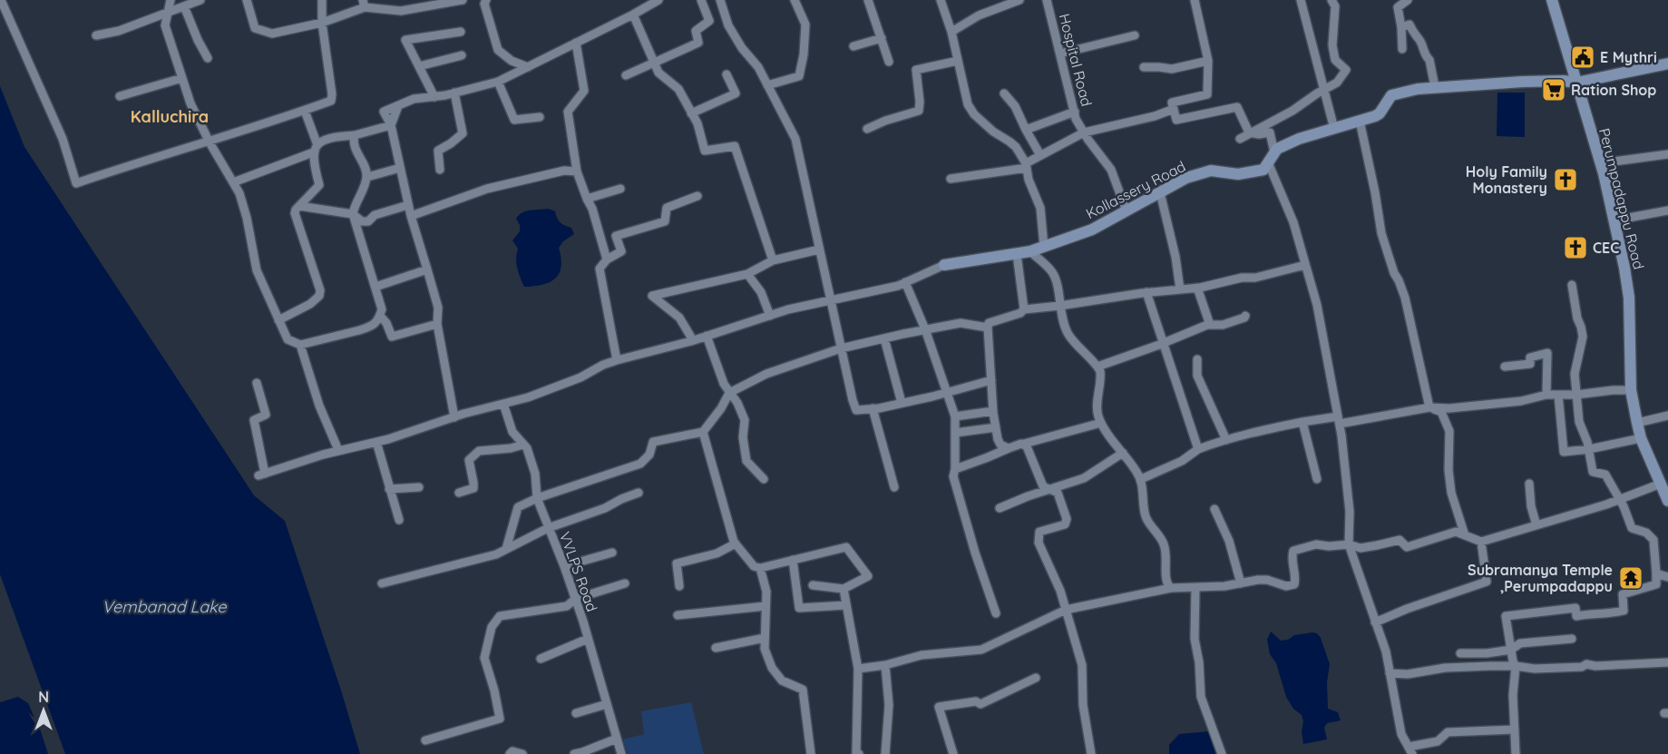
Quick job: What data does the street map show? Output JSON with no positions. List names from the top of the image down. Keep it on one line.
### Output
{"streets":{"street":["Hospital Road","Kollassery Road","Perumpadappu Road","VVLPS Road"]},"crossings":[["Hospital Road","Kollassery Road"],["Kollassery Road","Perumpadappu Road"]],"districts":["Kalluchira"],"water":["Vembanad Lake"],"places":{"public building":["E Mythri"],"supermarket":["Ration Shop"],"church":["Holy Family Monastery","CEC"],"temple":["Subramanya Temple ,Perumpadappu"]},"north":"top"}
